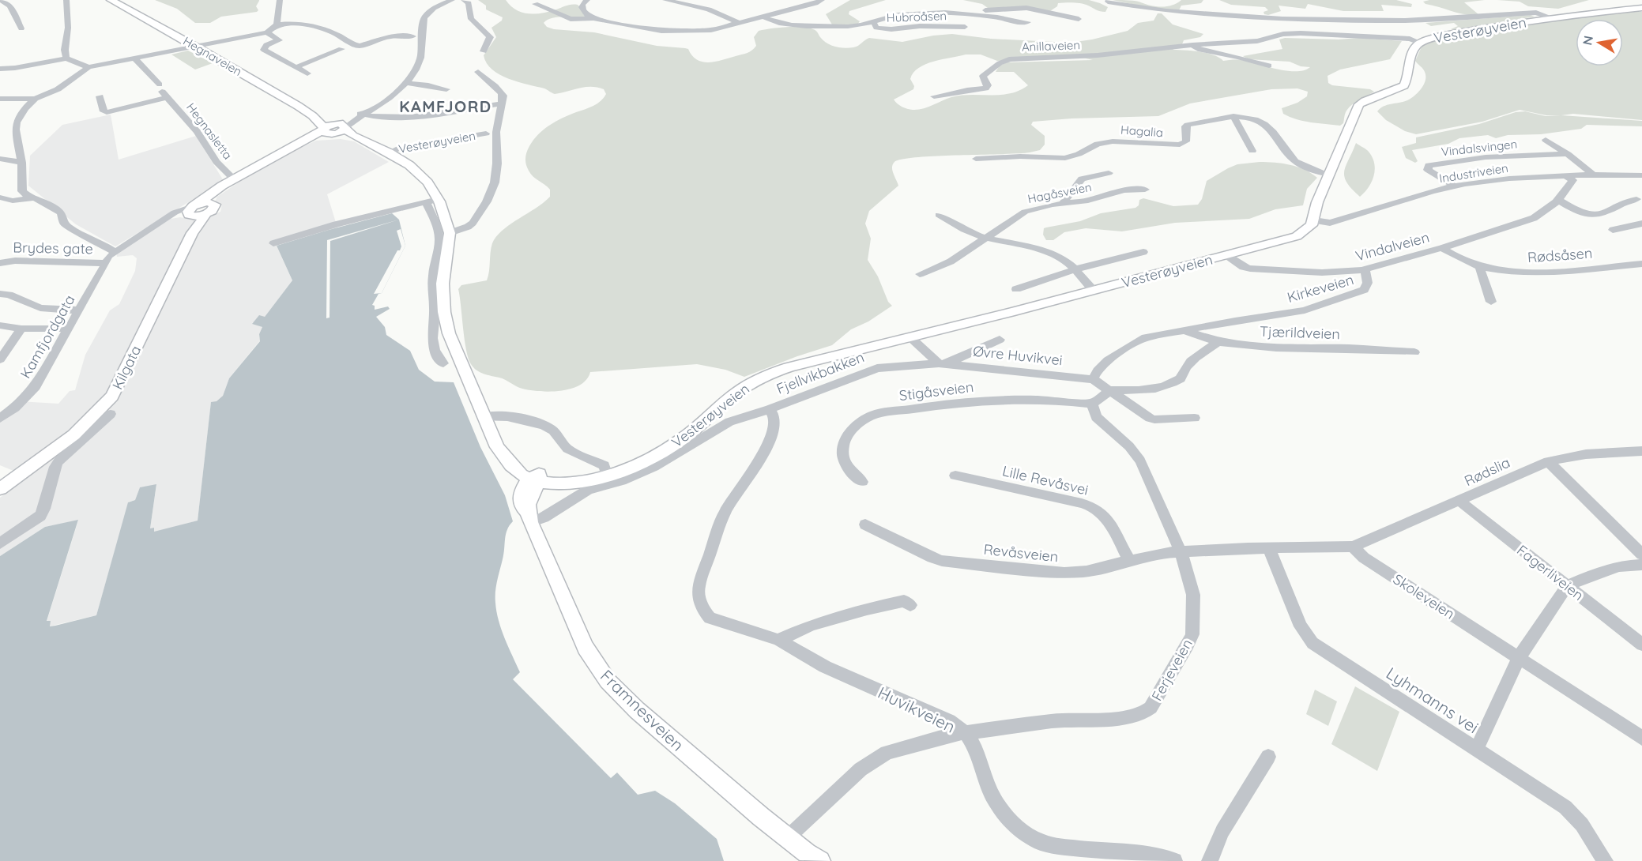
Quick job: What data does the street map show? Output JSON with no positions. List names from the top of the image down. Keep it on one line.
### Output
{"streets":{"main road":["Vesterøyveien","Hegnaveien","Kilgata","Framnesveien"],"street":["Hubroåsen","Anillaveien","Hegnasletta","Hagalia","Vindalsvingen","Industriveien","Hagåsveien","Vindalveien","Brydes gate","Rødsåsen","Kirkeveien","Tjærildveien","Kamfjordgata","Øvre Huvikvei","Fjellvikbakken","Stigåsveien","Rødslia","Lille Revåsvei","Revåsveien","Fagerliveien","Skoleveien","Ferjeveien","Lyhmanns vei","Huvikveien"]},"crossings":[["Vesterøyveien","Anillaveien"],["Vesterøyveien","Hegnaveien"],["Vesterøyveien","Hagalia"],["Vesterøyveien","Industriveien"],["Vesterøyveien","Vindalveien"],["Vindalsvingen","Industriveien"],["Industriveien","Vindalveien"],["Vindalveien","Rødsåsen"],["Vindalveien","Kirkeveien"],["Brydes gate","Kamfjordgata"],["Kirkeveien","Tjærildveien"],["Kamfjordgata","Kilgata"],["Øvre Huvikvei","Fjellvikbakken"],["Fjellvikbakken","Huvikveien"],["Fjellvikbakken","Framnesveien"],["Stigåsveien","Ferjeveien"],["Rødslia","Fagerliveien"],["Rødslia","Skoleveien"],["Lille Revåsvei","Revåsveien"],["Revåsveien","Ferjeveien"],["Ferjeveien","Huvikveien"],["Ferjeveien","Framnesveien"]],"districts":["KAMFJORD"],"north":"left"}
